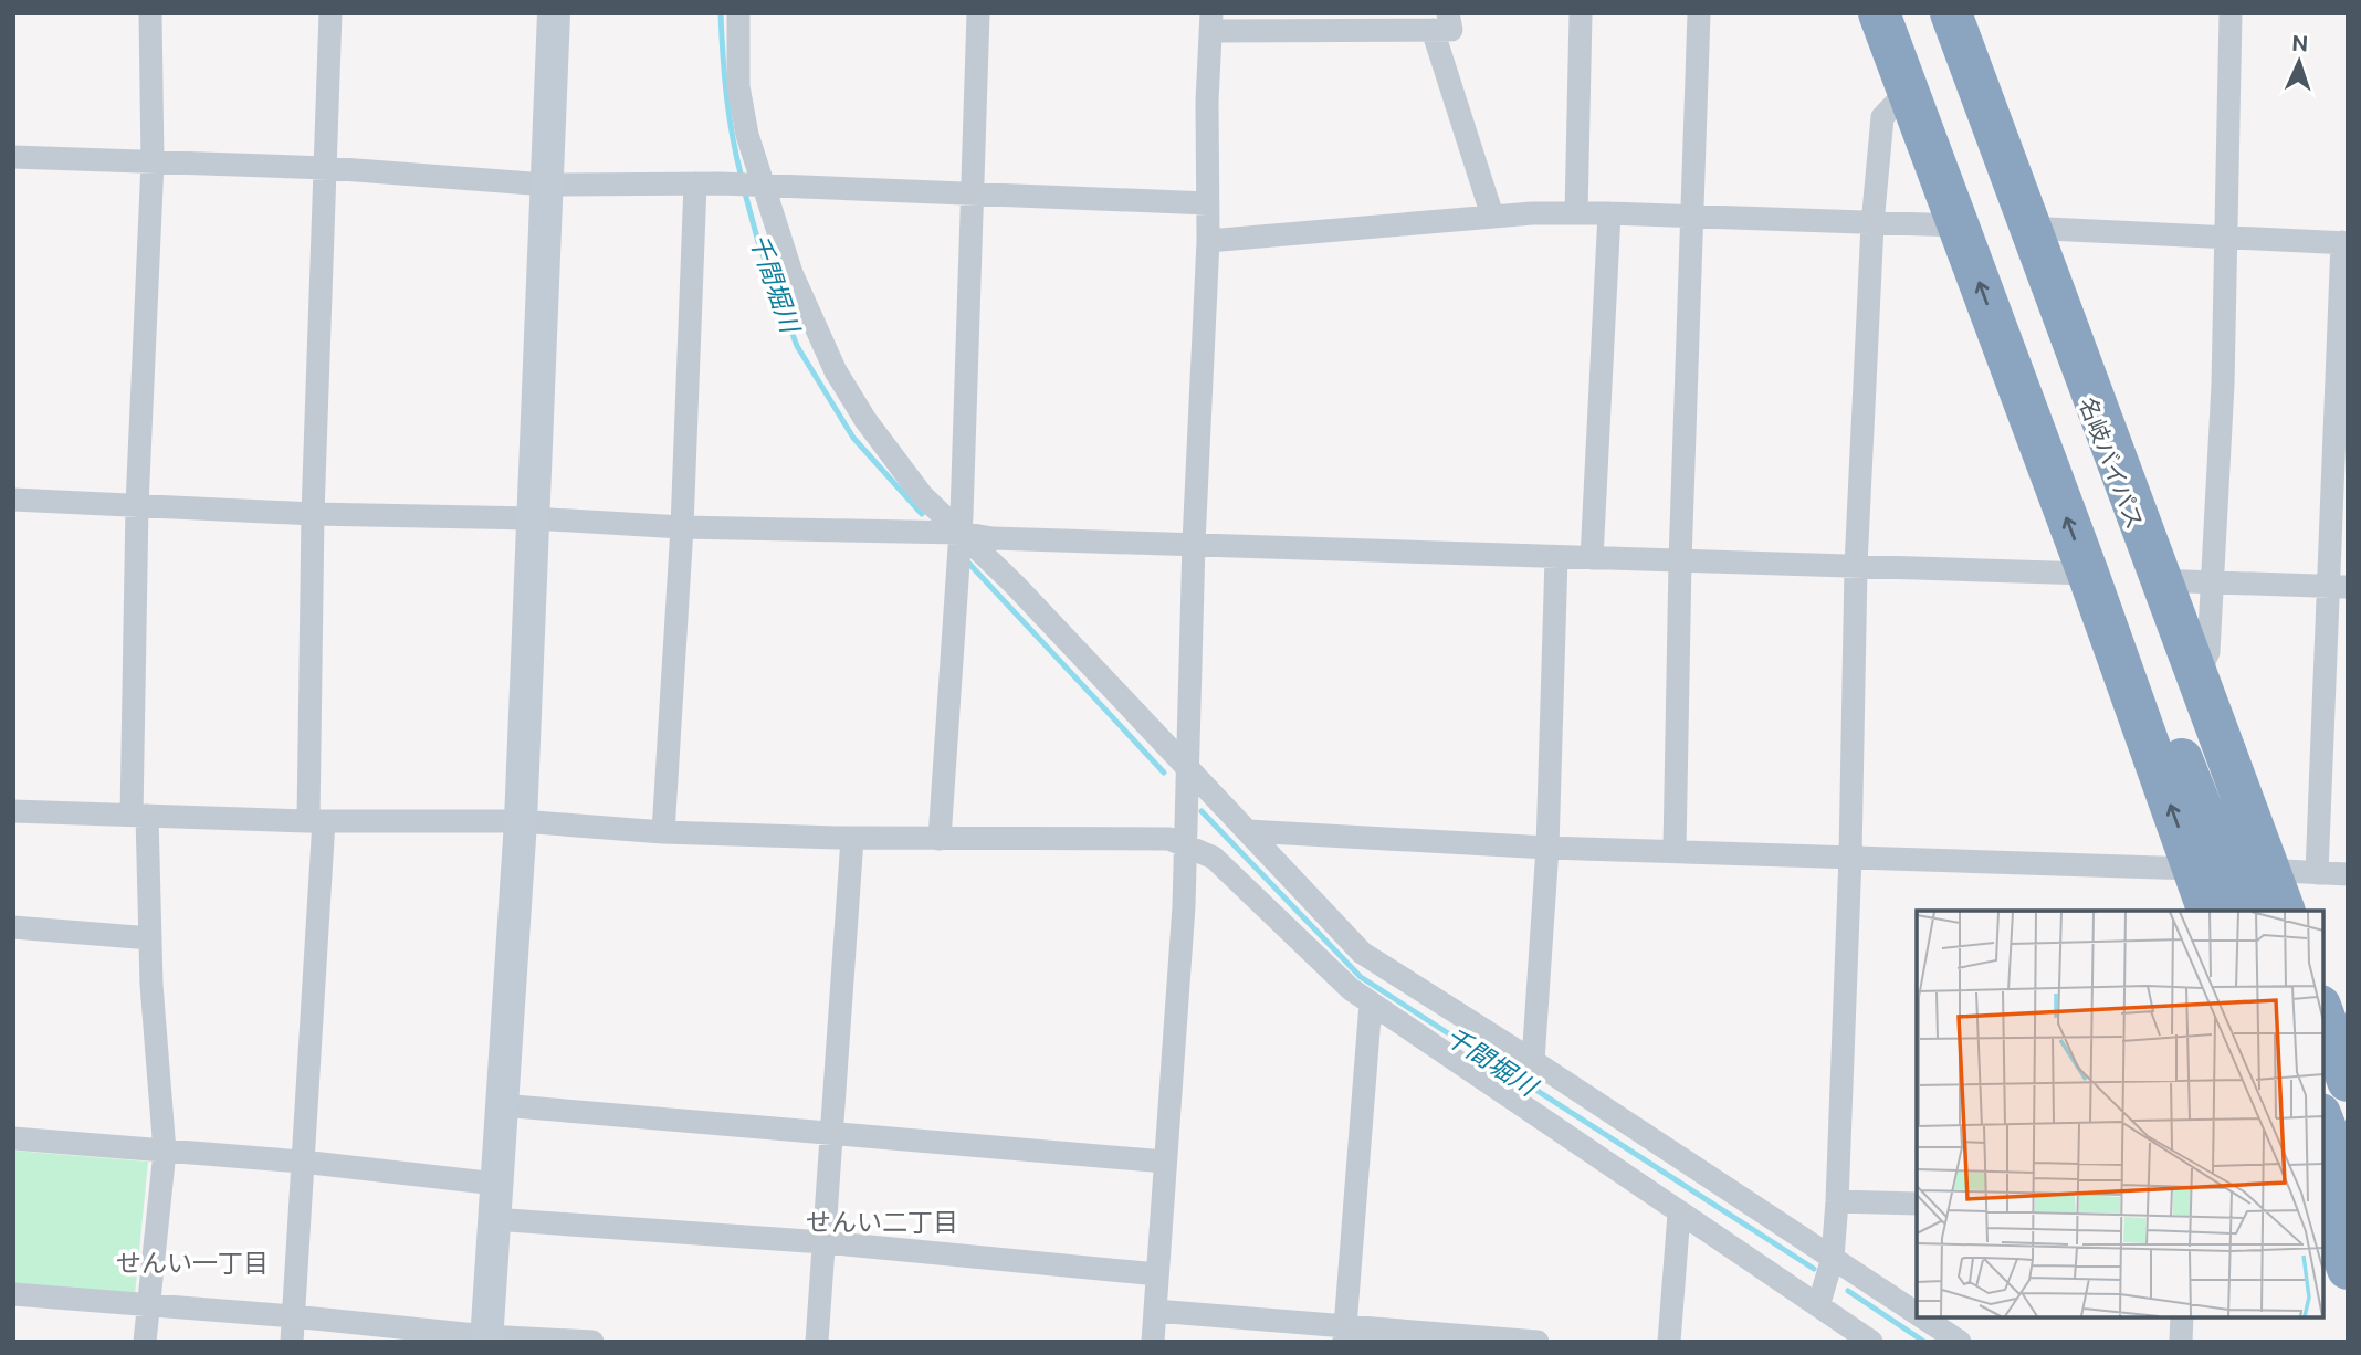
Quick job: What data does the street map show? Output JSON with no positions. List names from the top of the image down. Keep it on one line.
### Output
{"streets":{"highway":["名岐バイパス"]},"districts":["せんい二丁目","せんい一丁目"],"water":["千間堀川"],"north":"top"}
